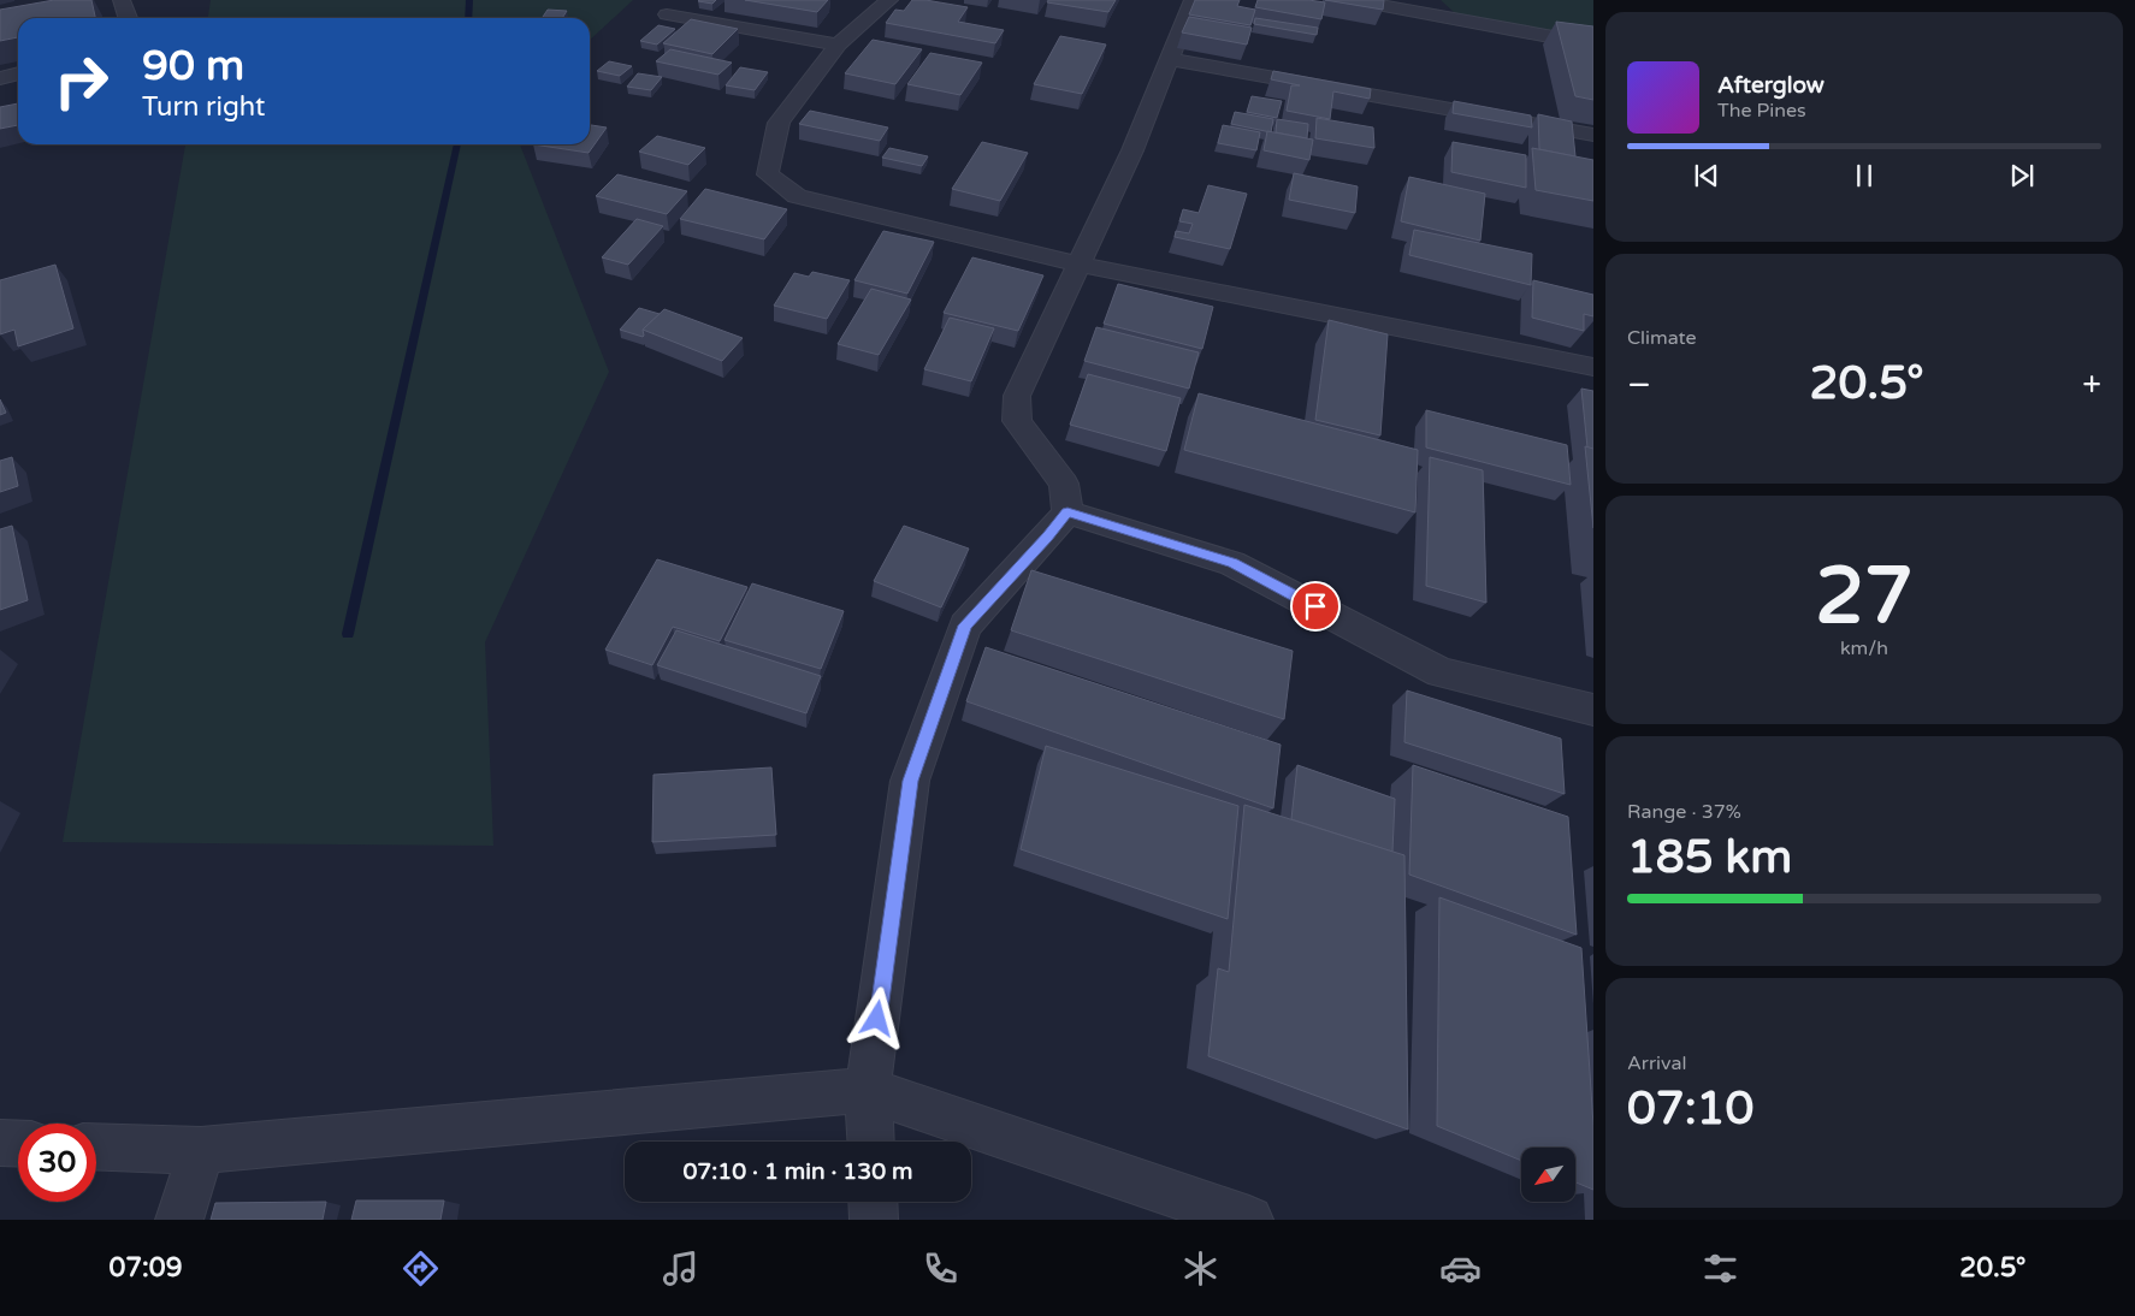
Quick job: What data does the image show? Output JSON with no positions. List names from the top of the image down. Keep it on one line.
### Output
{"north":"bottom left","page":{"turn":["90 m","Turn right"],"song":["Afterglow","The Pines"],"tile":["Climate",["27","km/h"],["Range · 37%","185 km"],["Arrival","07:10"]],"heat":["−","20.5°","+"],"limit":"30","trip":"07:10 · 1 min · 130 m","tabs":["07:09","20.5°"]}}
